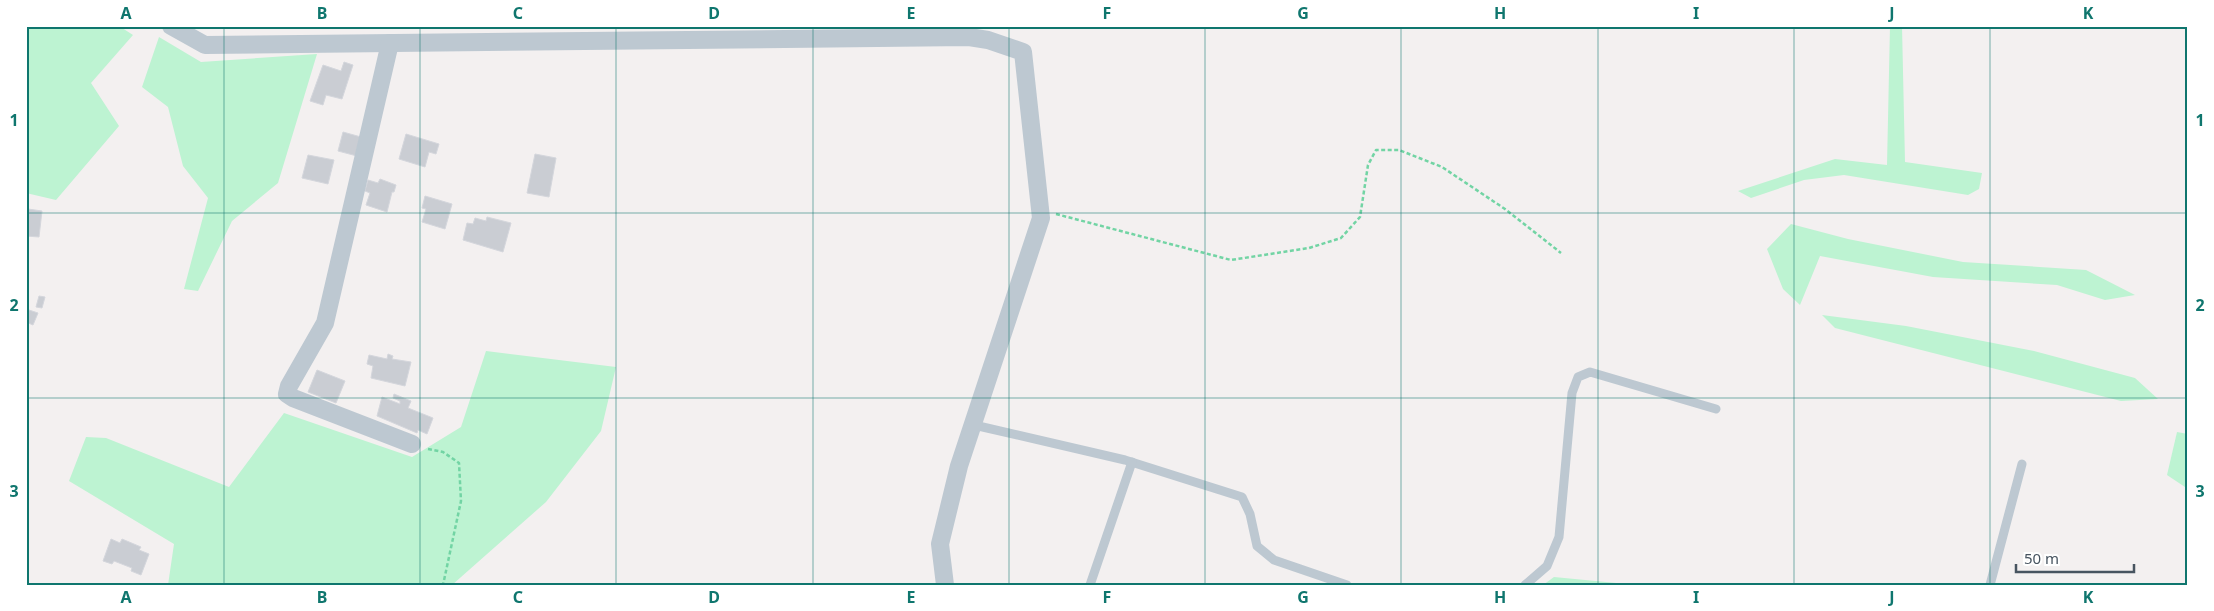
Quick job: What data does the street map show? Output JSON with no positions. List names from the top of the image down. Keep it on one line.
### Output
{"scale_bar":"50 m","grid":{"columns":["A","B","C","D","E","F","G","H","I","J","K"],"rows":["1","2","3"]}}
